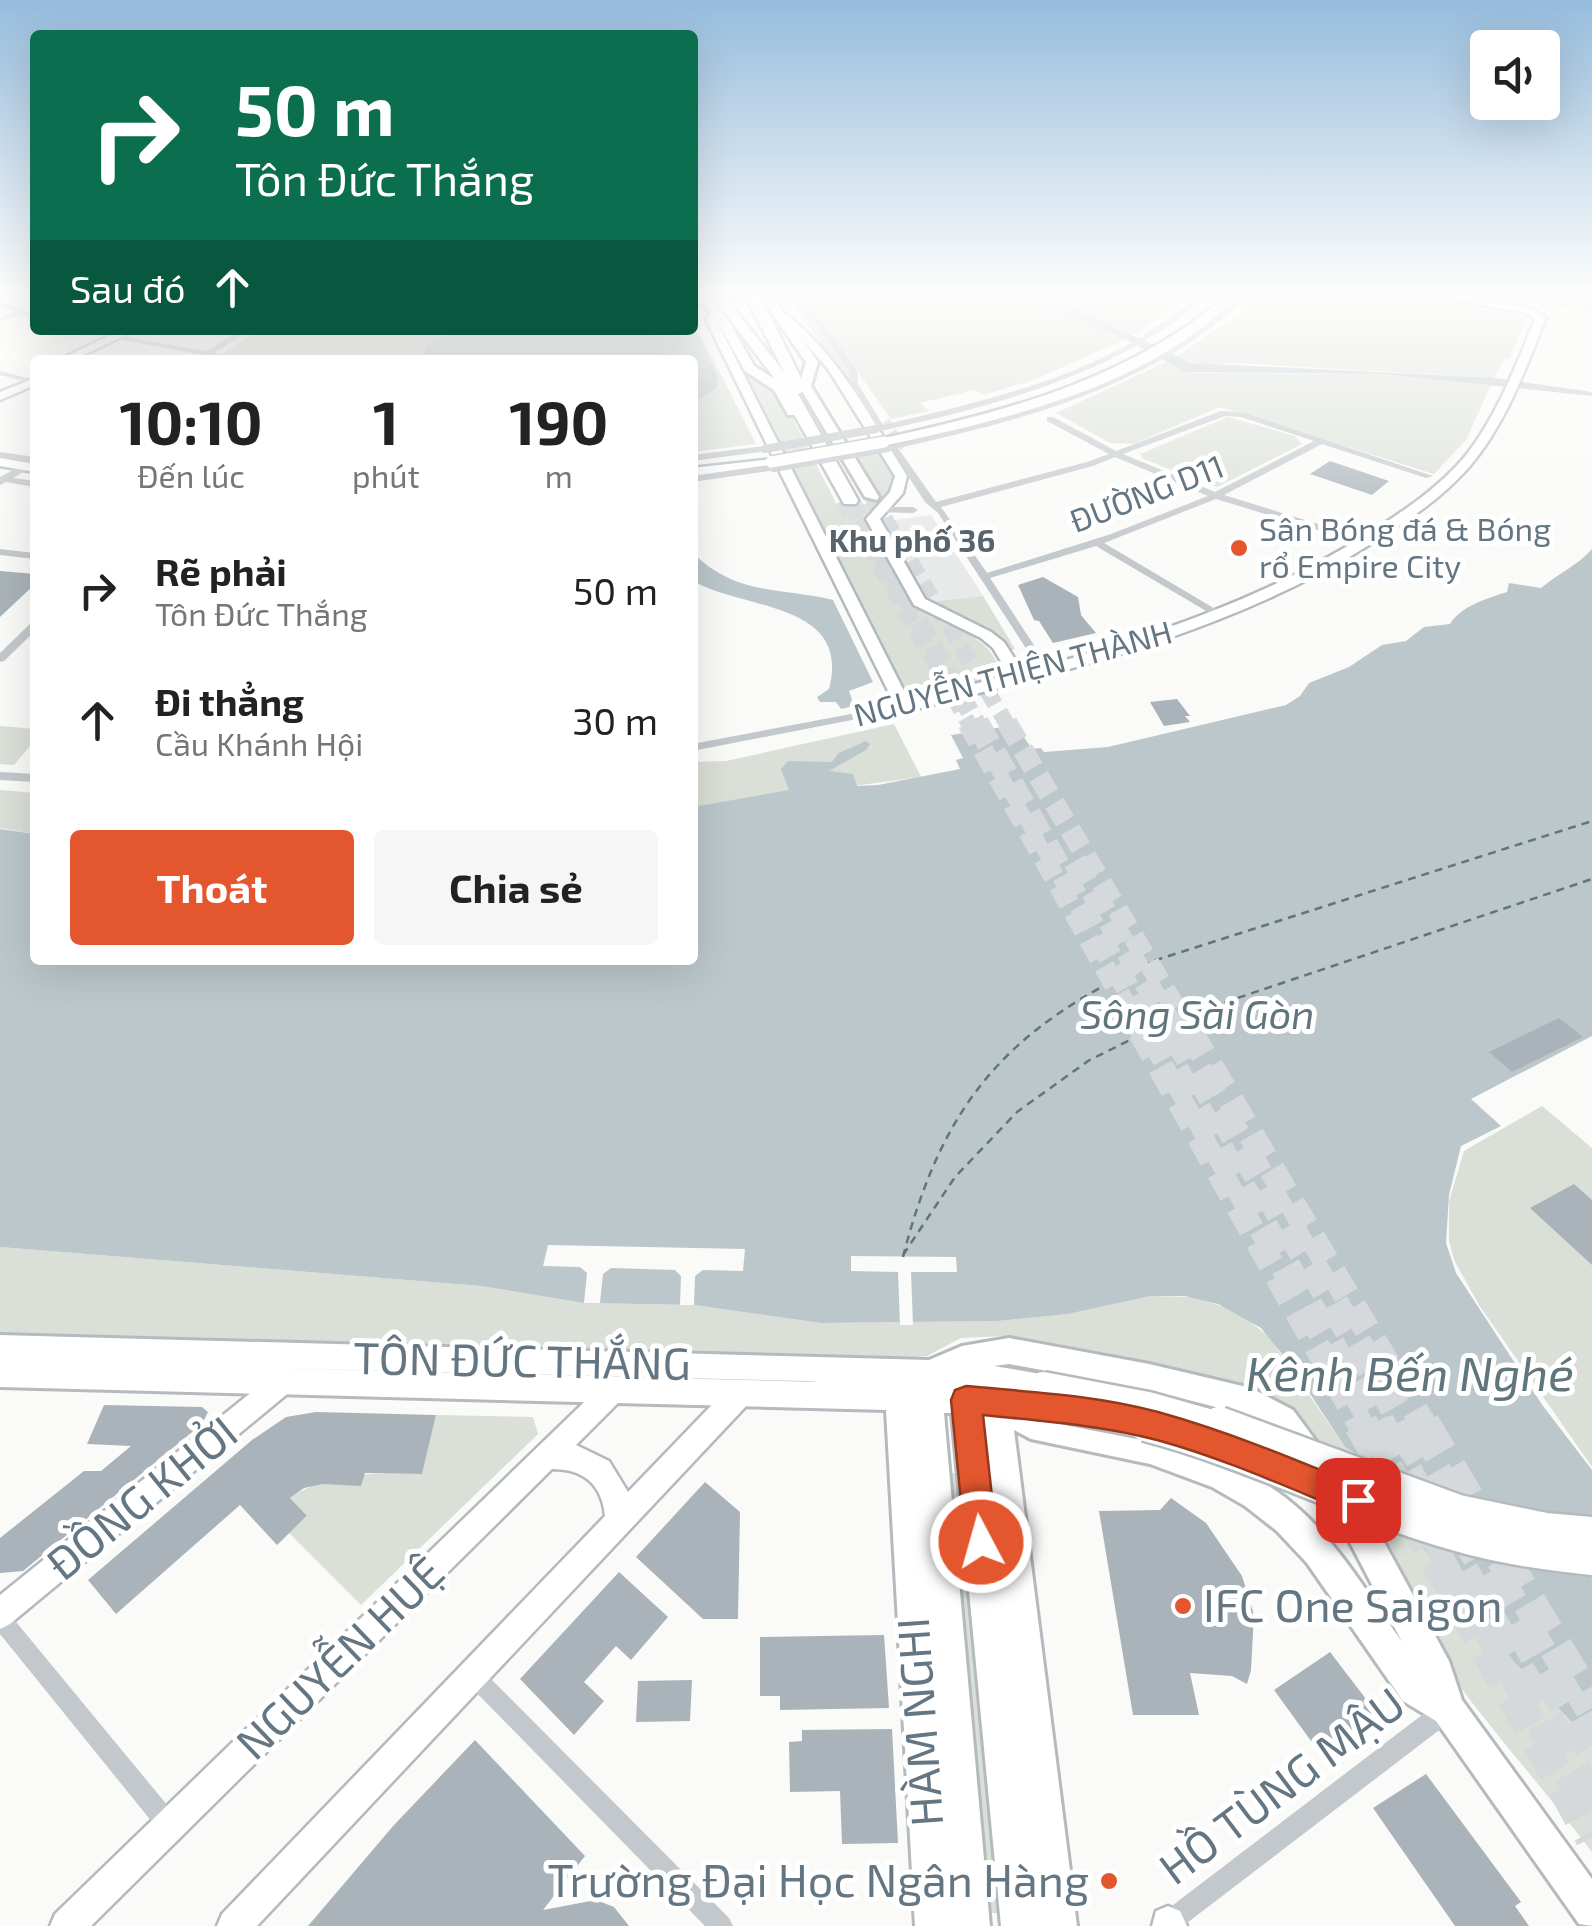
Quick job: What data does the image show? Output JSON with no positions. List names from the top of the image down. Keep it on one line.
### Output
{"streets":{"main road":["TÔN ÐỨC THẮNG","HÀM NGHI"],"street":["ĐƯỜNG D11","NGUYỄN THIỆN THÀNH","ÐỒNG KHỞI","NGUYỄN HUỆ","HỒ TÙNG MẬU"]},"crossings":[["TÔN ÐỨC THẮNG","ÐỒNG KHỞI"],["TÔN ÐỨC THẮNG","NGUYỄN HUỆ"],["TÔN ÐỨC THẮNG","HÀM NGHI"]],"districts":["Khu phố 36"],"water":["Sông Sài Gòn","Kênh Bến Nghé"],"places":["Sân Bóng đá & Bóng rổ Empire City","IFC One Saigon","Trường Đại Học Ngân Hàng"],"page":{"turn":["50 m","Tôn Ðức Thắng"],"then":"Sau đó","eta":["10:10","Đến lúc","1","phút","190","m"],"list":[{"name":"Rẽ phải","note":"Tôn Ðức Thắng","value":"50 m"},{"name":"Đi thẳng","note":"Cầu Khánh Hội","value":"30 m"}],"buttons":["Thoát","Chia sẻ"]}}
